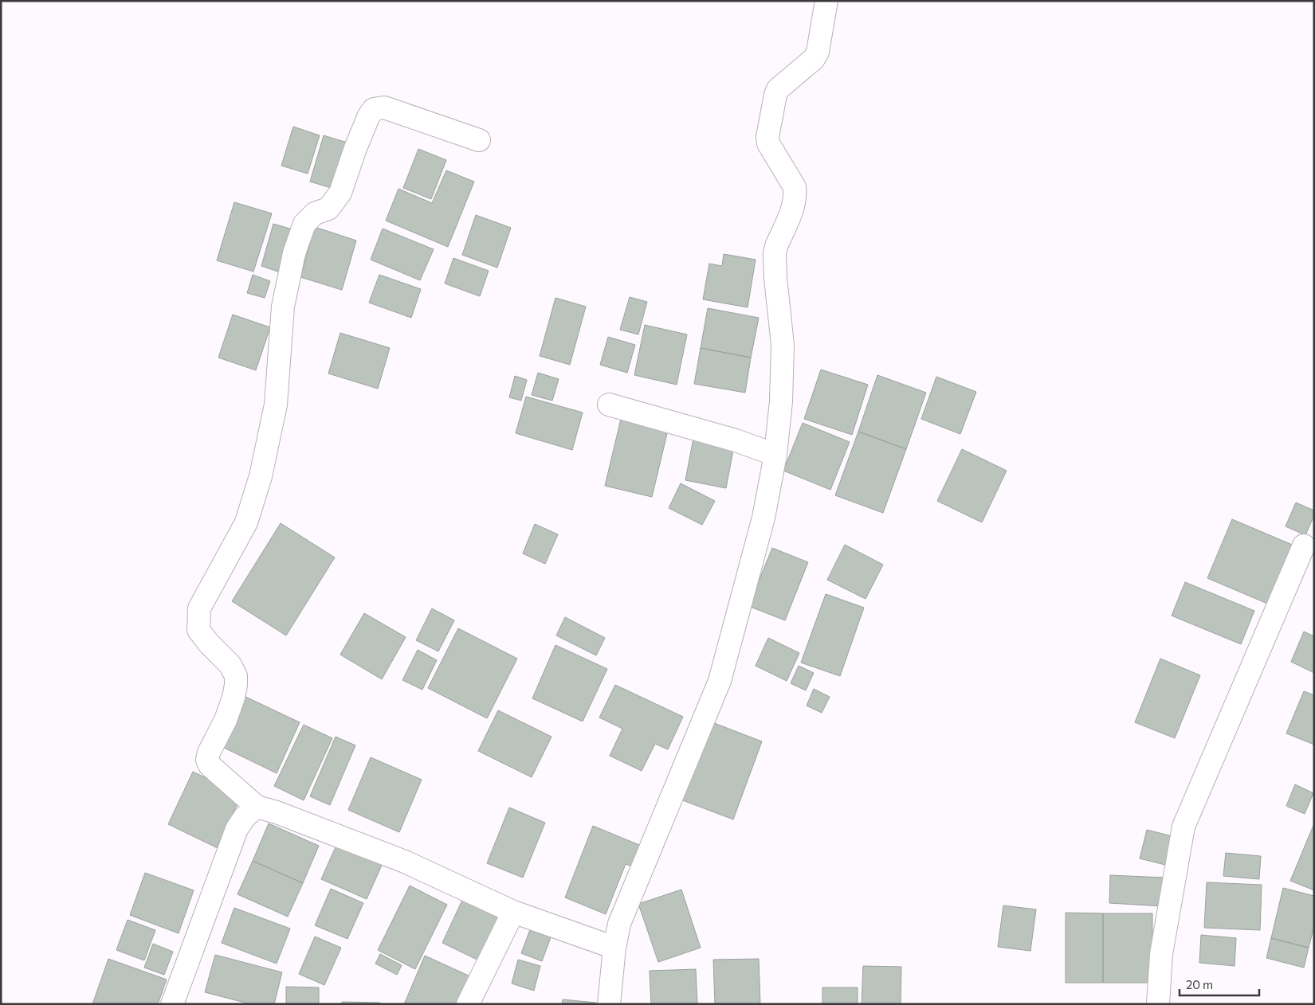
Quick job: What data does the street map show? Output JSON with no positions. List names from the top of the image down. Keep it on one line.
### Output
{"scale_bar":"20 m"}
